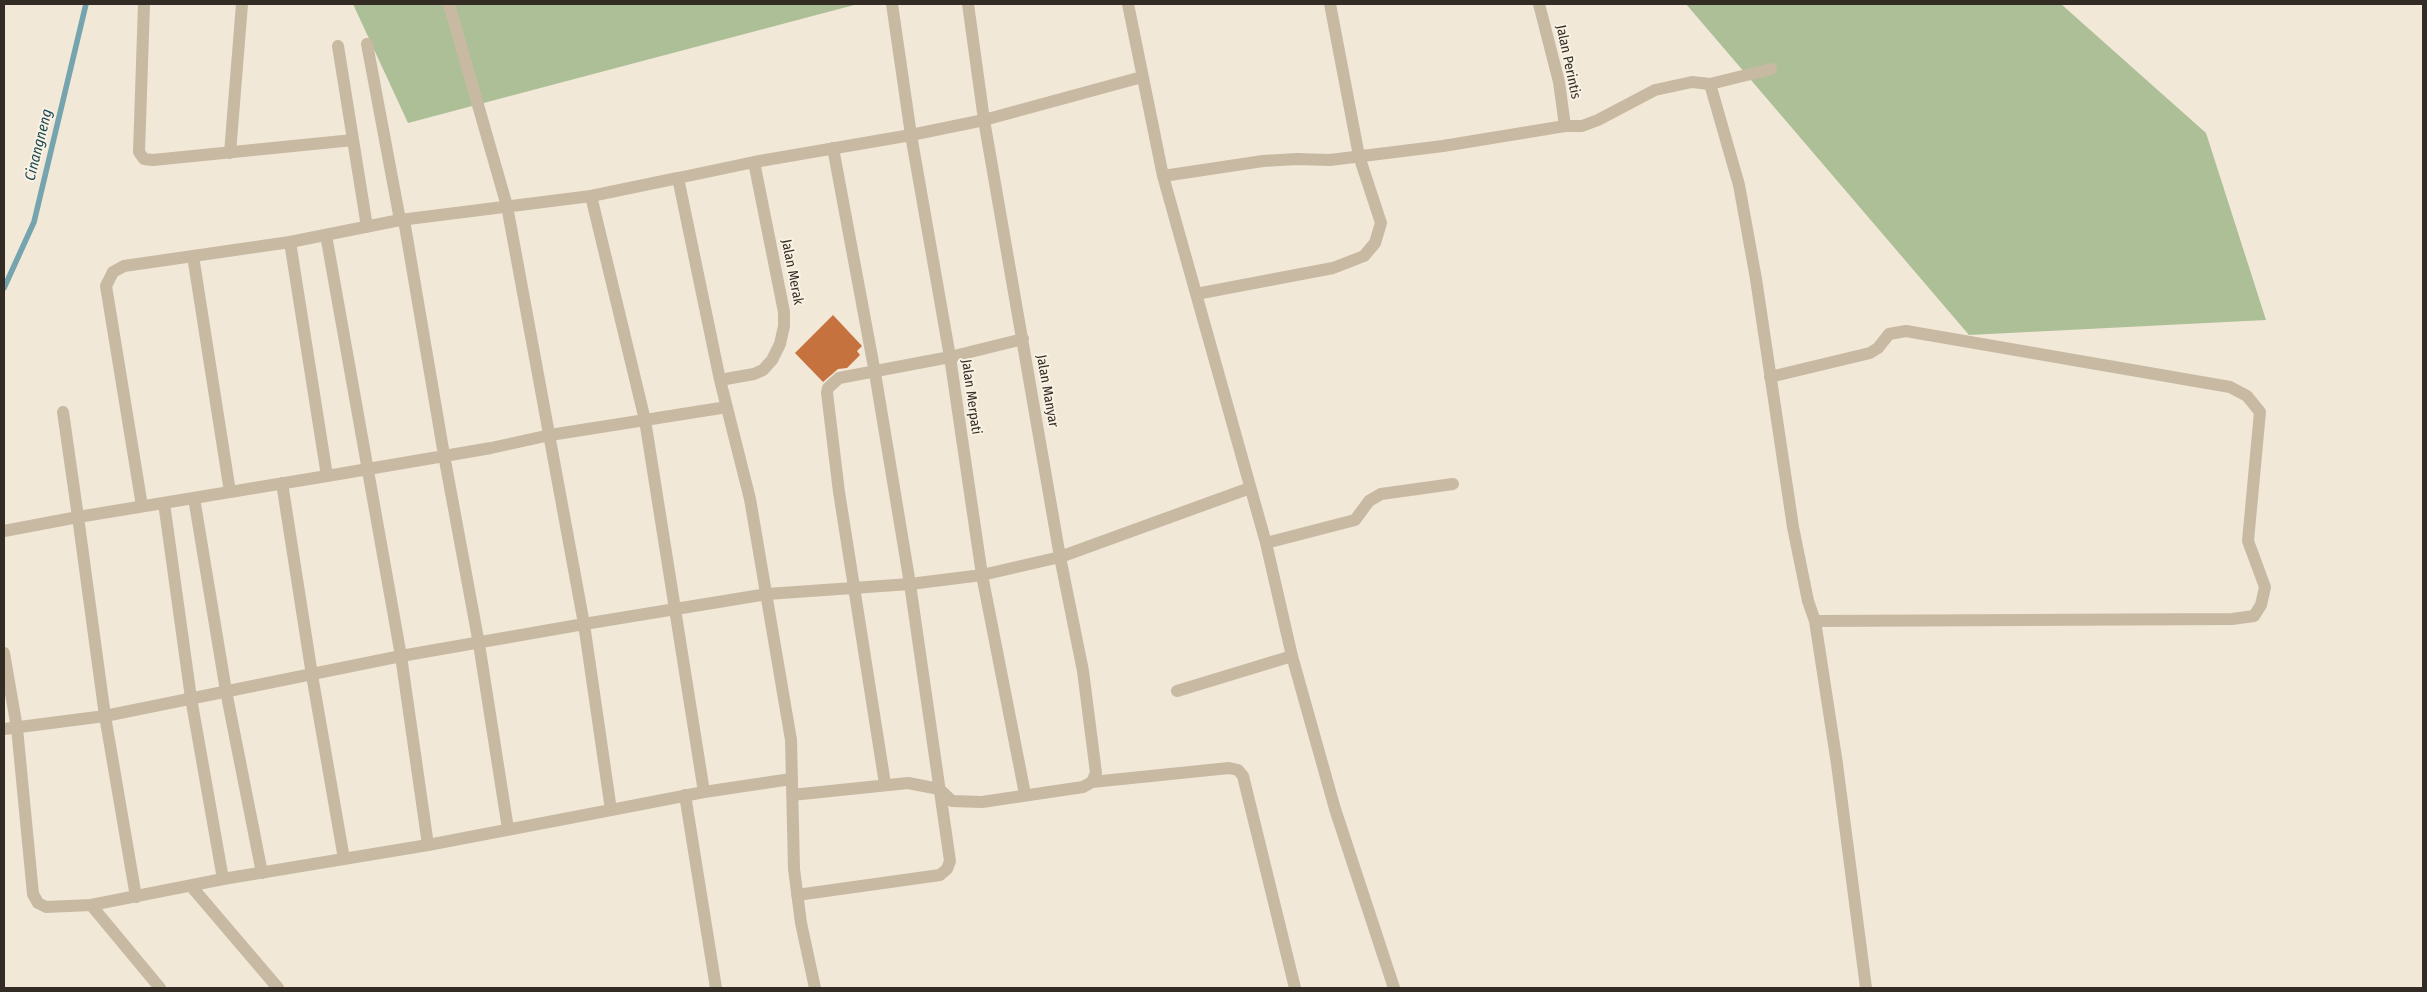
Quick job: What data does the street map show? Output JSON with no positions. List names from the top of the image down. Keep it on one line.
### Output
{"streets":{"street":["Jalan Perintis","Jalan Merak","Jalan Manyar","Jalan Merpati"]},"water":["Cinangneng"]}
